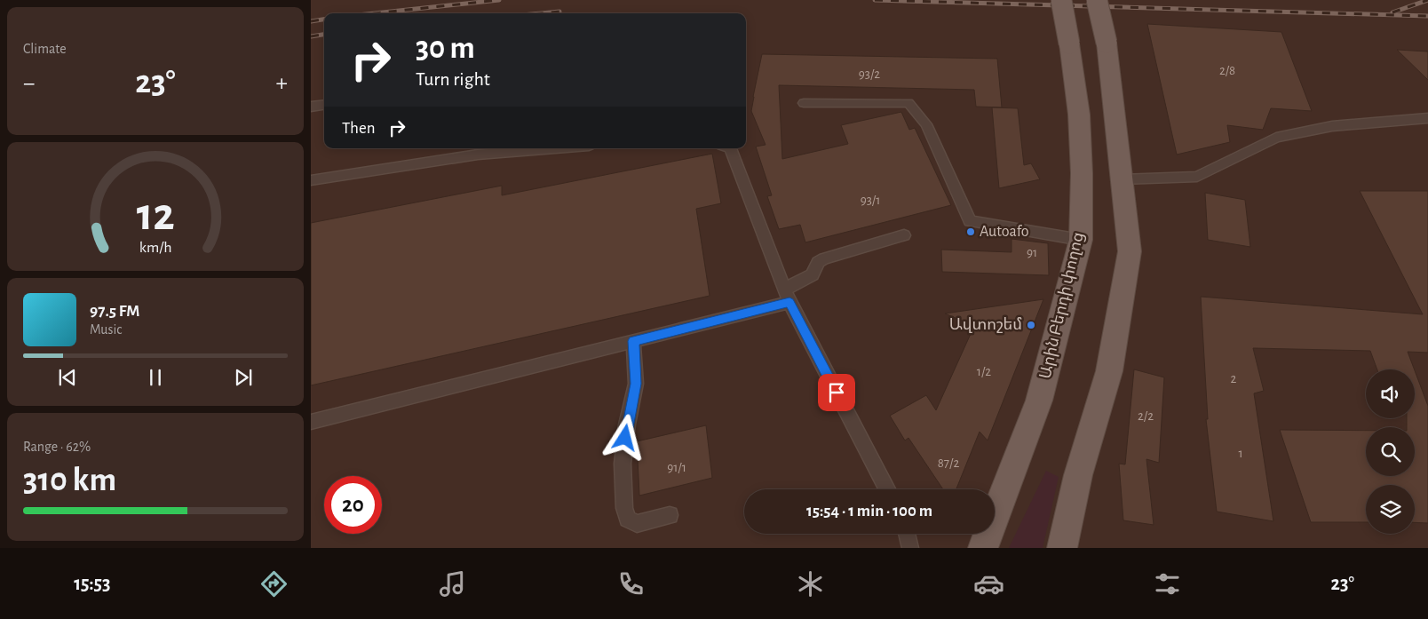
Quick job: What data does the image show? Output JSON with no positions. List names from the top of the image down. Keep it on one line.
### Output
{"streets":{"main road":["Արին Բերդի փողոց"]},"places":["Autoafo","Ավտոշեմ"],"house_numbers":["2/8","93/2","93/1","91","1/2","2","2/2","1","87/2","91/1"],"page":{"tile":["Climate",["Range · 62%","310 km"]],"turn":["30 m","Turn right"],"heat":["−","23°","+"],"then":"Then","song":["97.5 FM","Music"],"limit":"20","trip":"15:54 · 1 min · 100 m","tabs":["15:53","23°"],"gauge":["12","km/h"]}}
